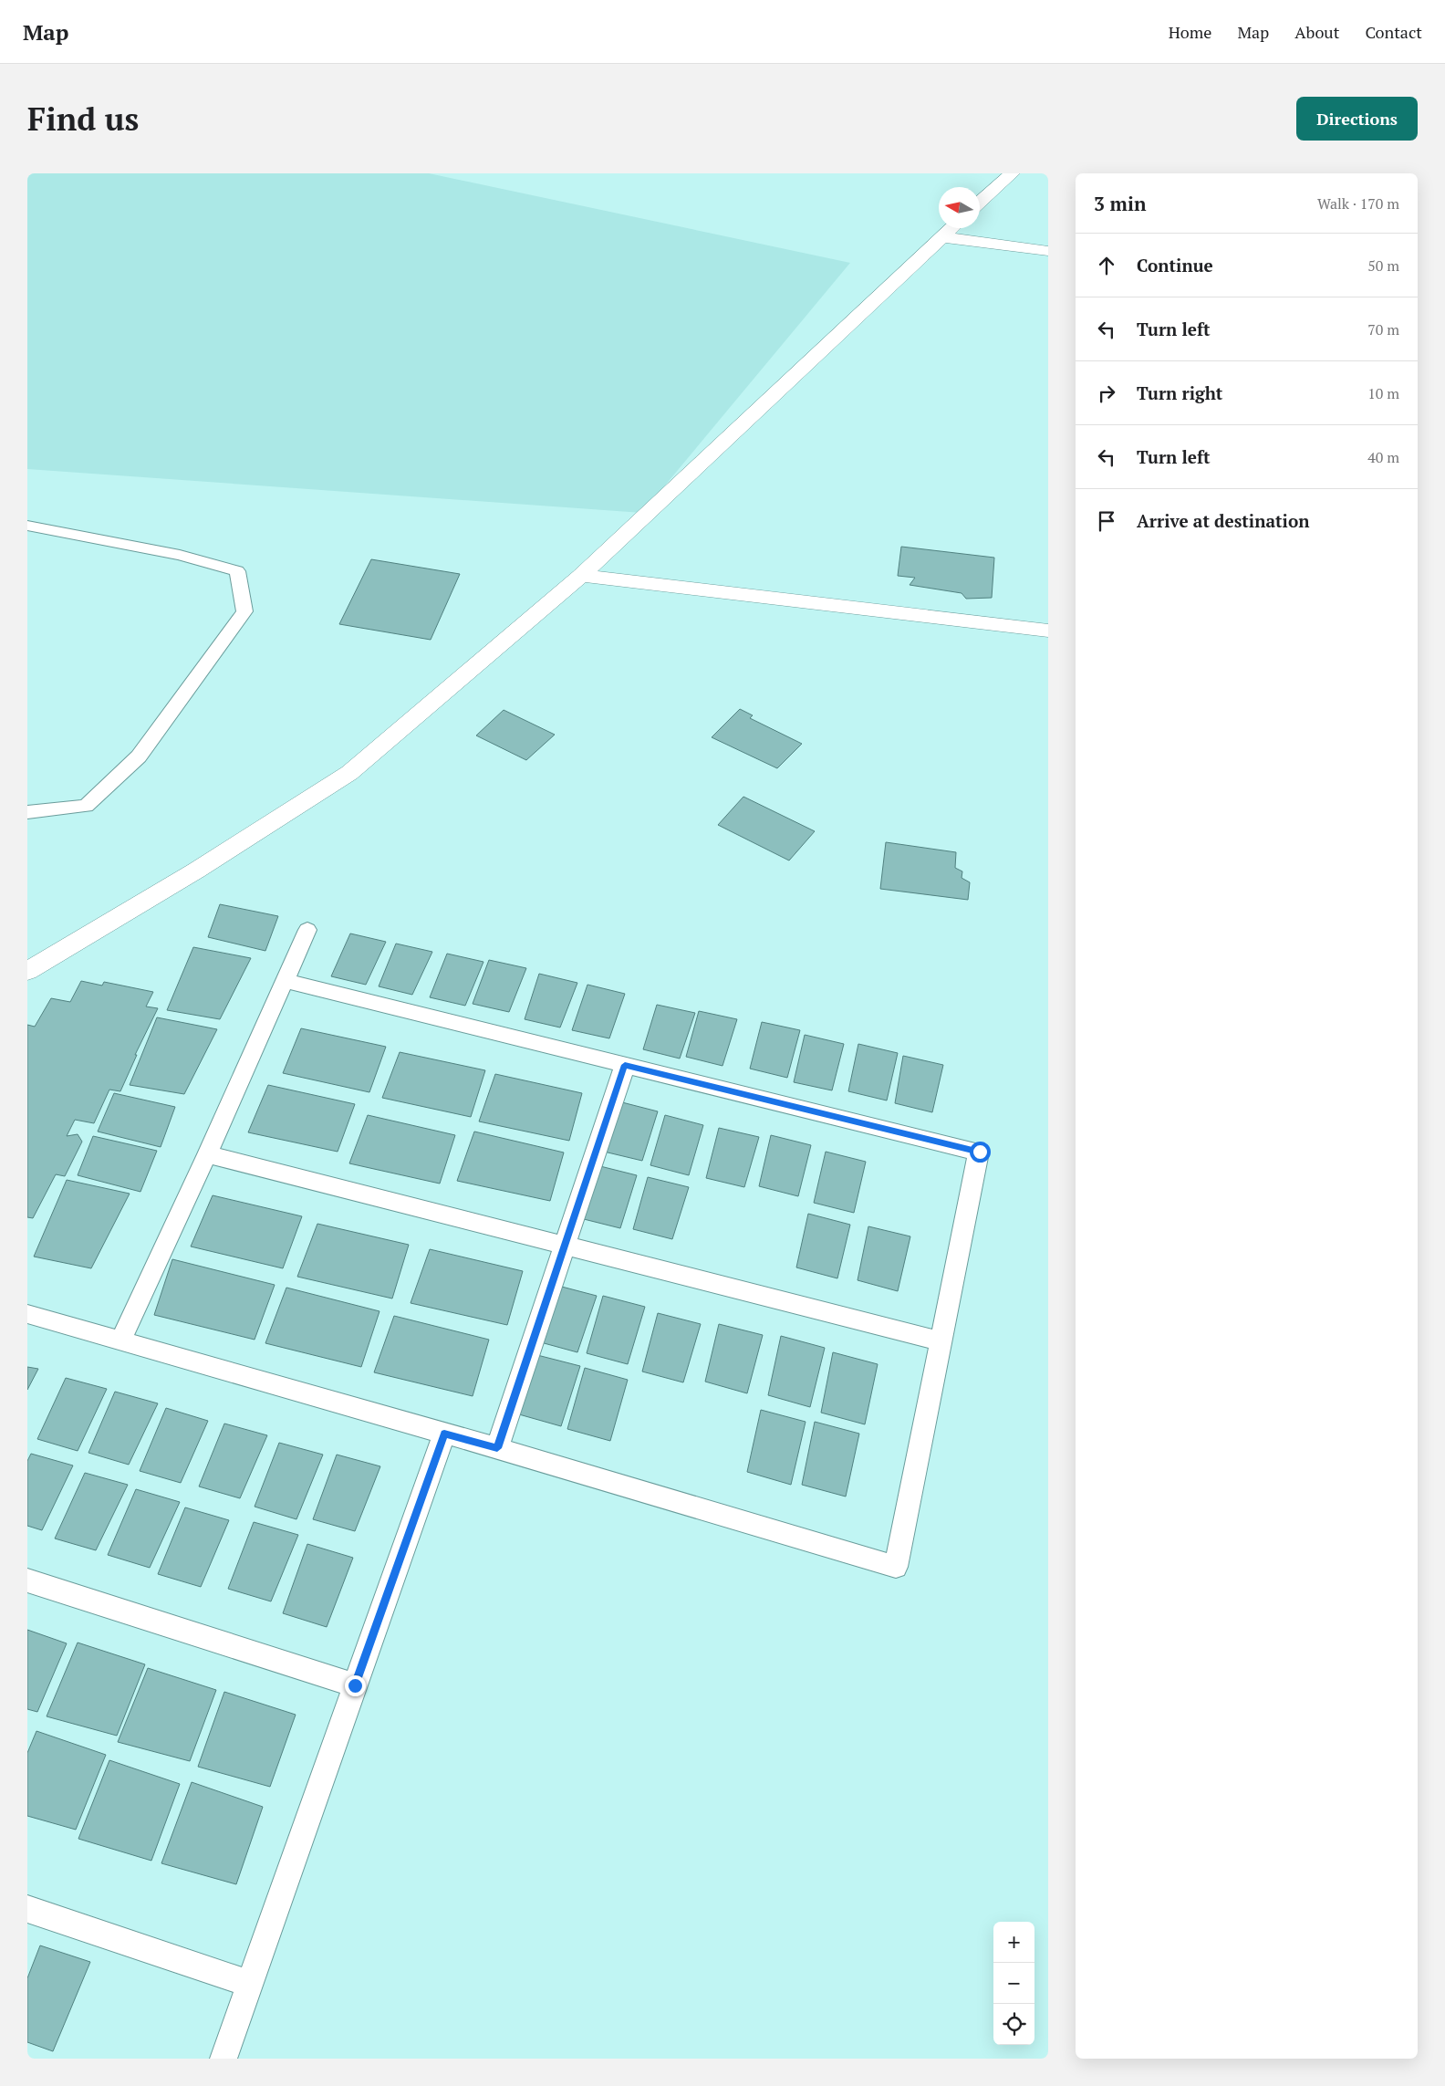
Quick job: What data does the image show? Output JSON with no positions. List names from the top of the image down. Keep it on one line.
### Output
{"north":"left","page":{"header":"Map","nav":["Home","Map","About","Contact"],"buttons":"Directions","title":"Find us","heading":["3 min","Walk · 170 m"],"list":[["Continue","50 m"],["Turn left","70 m"],["Turn right","10 m"],["Turn left","40 m"],"Arrive at destination"],"map_buttons":["+","−"]}}
